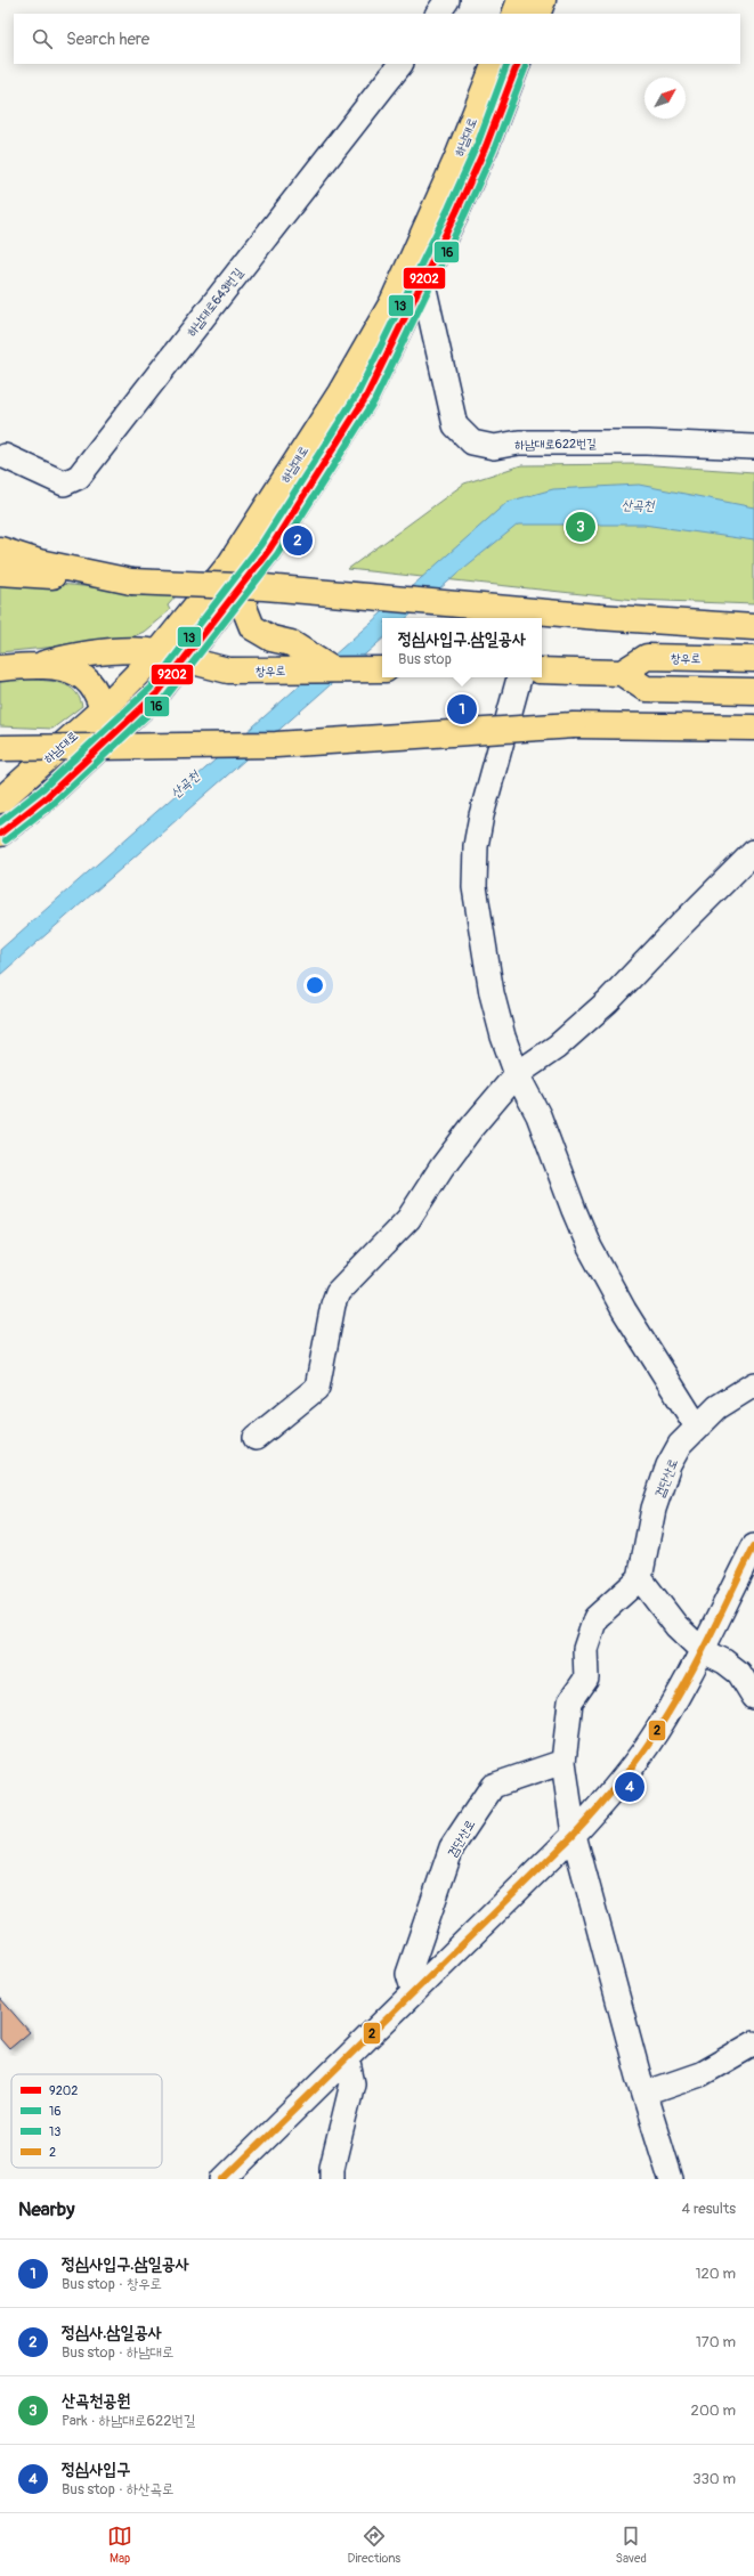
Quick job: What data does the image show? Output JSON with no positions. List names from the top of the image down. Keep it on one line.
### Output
{"streets":{"main road":["하남대로","창우로"],"street":["하남대로643번길","하남대로622번길","검단산로"]},"crossings":[["하남대로","하남대로622번길"],["하남대로","창우로"]],"water":["산곡천"],"lines":["transit line 9202","transit line 13","transit line 16","transit line 2"],"legend":["9202","16","13","2"],"north":"top right","page":{"search":"Search here","pins":["3","2","1","4"],"popup":["정심사입구.삼일공사","Bus stop"],"heading":["Nearby","4 results"],"list":[{"mark":"1","name":"정심사입구.삼일공사","note":"Bus stop · 창우로","value":"120 m"},{"mark":"2","name":"정심사.삼일공사","note":"Bus stop · 하남대로","value":"170 m"},{"mark":"3","name":"산곡천공원","note":"Park · 하남대로622번길","value":"200 m"},{"mark":"4","name":"정심사입구","note":"Bus stop · 하산곡로","value":"330 m"}],"nav":["Map","Directions","Saved"]}}
